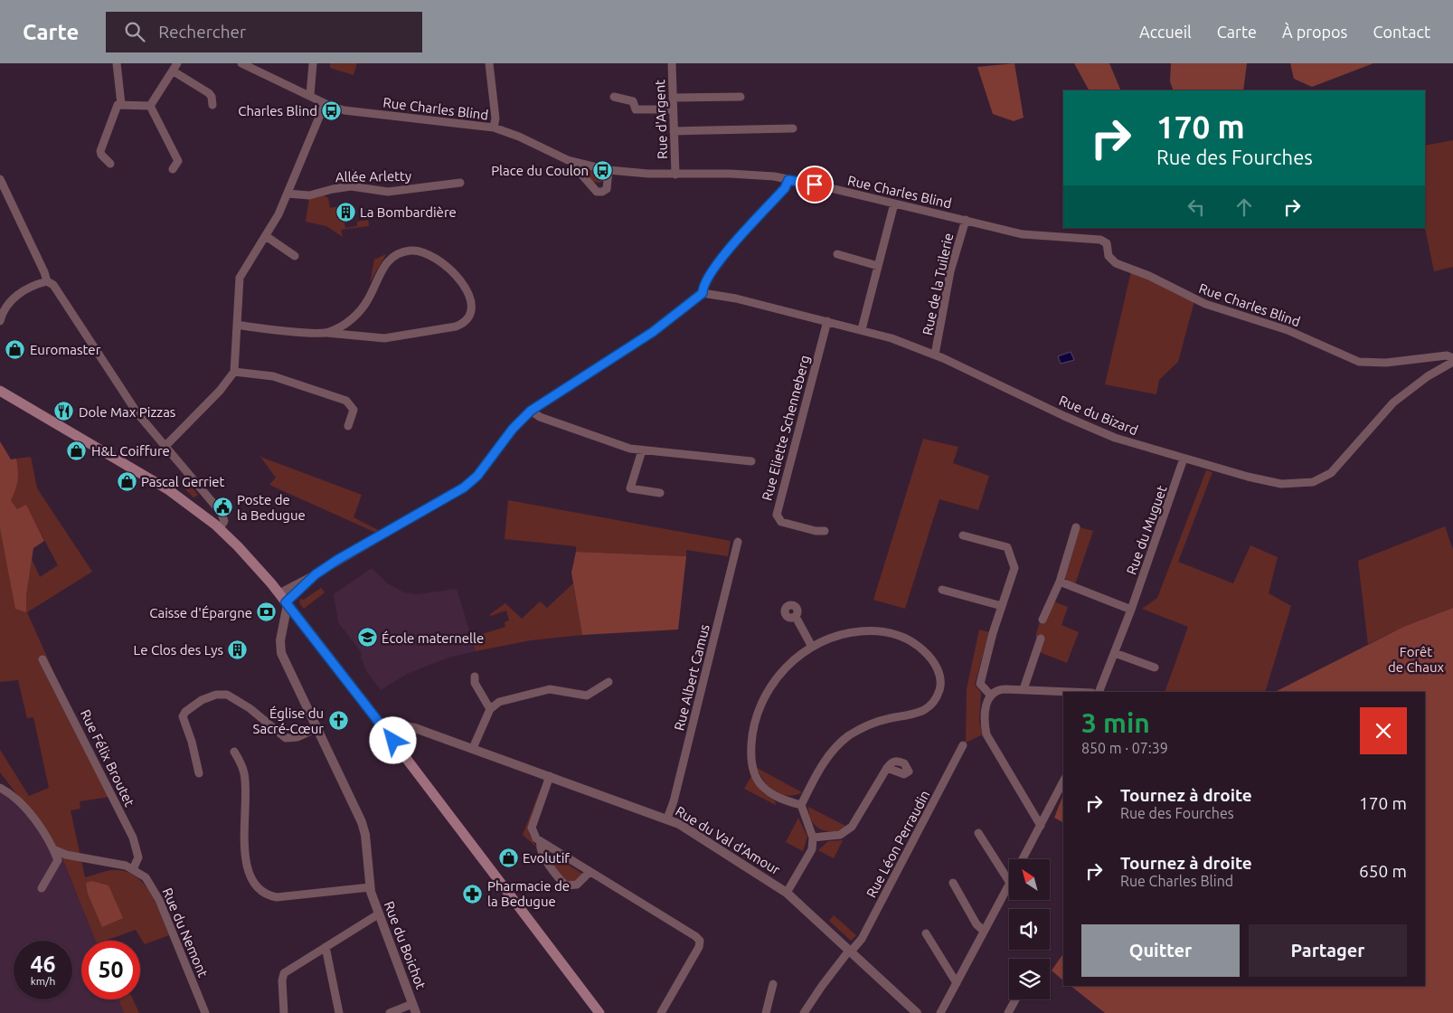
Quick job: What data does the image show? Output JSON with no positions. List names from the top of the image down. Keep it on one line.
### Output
{"streets":{"street":["Rue Charles Blind","Rue d'Argent","Allée Arletty","Rue de la Tuilerie","Rue du Bizard","Rue Eliette Schenneberg","Rue du Muguet","Rue Albert Camus","Rue Félix Broutet","Rue du Val d'Amour","Rue Léon Perraudin","Rue du Nemont","Rue du Boichot"]},"crossings":[["Rue Charles Blind","Rue d'Argent"],["Rue Charles Blind","Rue de la Tuilerie"],["Rue de la Tuilerie","Rue du Bizard"],["Rue du Bizard","Rue Eliette Schenneberg"],["Rue du Bizard","Rue du Muguet"],["Rue Albert Camus","Rue du Val d'Amour"],["Rue Félix Broutet","Rue du Nemont"],["Rue du Val d'Amour","Rue Léon Perraudin"]],"parks":["Forêt de Chaux"],"places":{"bus stop":["Charles Blind","Place du Coulon"],"building":["La Bombardière","Le Clos des Lys"],"shop":["Euromaster","H&L Coiffure","Pascal Gerriet","Evolutif"],"restaurant":["Dole Max Pizzas"],"public building":["Poste de la Bedugue"],"bank":["Caisse d'Épargne"],"school or university":["École maternelle"],"church":["Église du Sacré-Cœur"],"pharmacy":["Pharmacie de la Bedugue"]},"north":"top left","page":{"header":"Carte","search":"Rechercher","nav":["Accueil","Carte","À propos","Contact"],"turn":["170 m","Rue des Fourches"],"heading":["3 min","850 m · 07:39"],"list":[{"name":"Tournez à droite","note":"Rue des Fourches","value":"170 m"},{"name":"Tournez à droite","note":"Rue Charles Blind","value":"650 m"}],"buttons":["Quitter","Partager"],"speed":"46 km/h","limit":"50"}}
